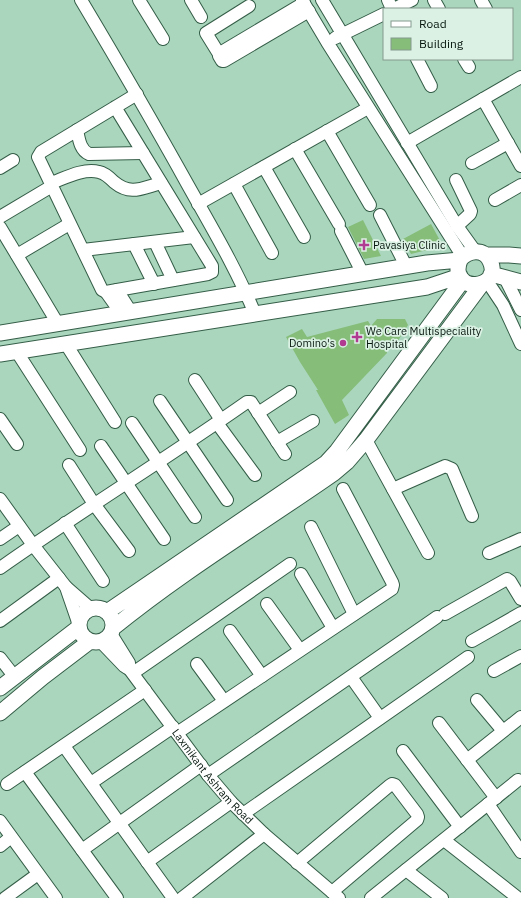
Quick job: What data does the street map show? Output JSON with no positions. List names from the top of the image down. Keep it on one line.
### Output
{"streets":{"street":["Laxmikant Ashram Road"]},"places":{"health":["Pavasiya Clinic","We Care Multispeciality Hospital"],"other":["Domino's"]},"legend":["Road","Building"]}
